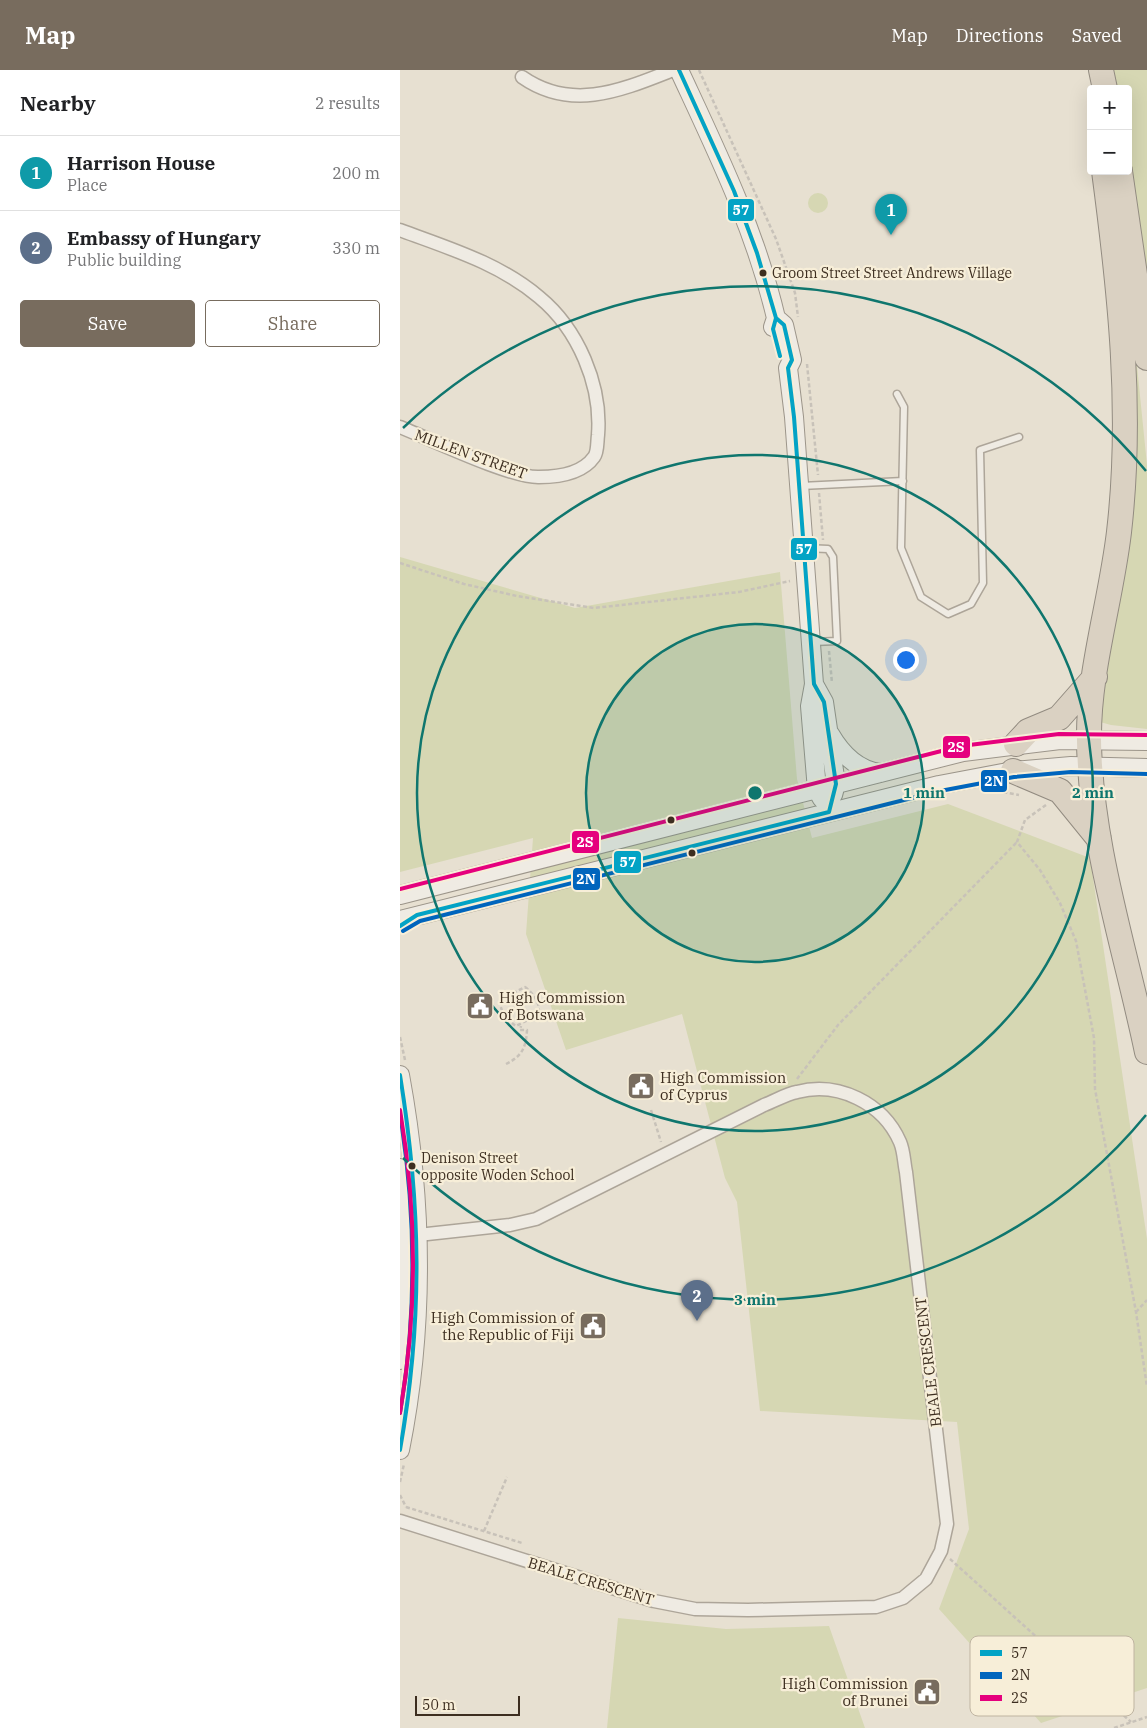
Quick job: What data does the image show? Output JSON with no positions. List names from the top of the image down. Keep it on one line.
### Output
{"streets":{"street":["MILLEN STREET","BEALE CRESCENT"]},"places":{"other":["Groom Street Street Andrews Village","Denison Street opposite Woden School"],"public building":["High Commission of Botswana","High Commission of Cyprus","High Commission of the Republic of Fiji","High Commission of Brunei"]},"lines":["transit line 57","transit line 2S","transit line 2N"],"legend":["57","2N","2S"],"scale_bar":"50 m","page":{"header":"Map","nav":["Map","Directions","Saved"],"heading":["Nearby","2 results"],"map_buttons":["+","−"],"list":[{"mark":"1","name":"Harrison House","note":"Place","value":"200 m"},{"mark":"2","name":"Embassy of Hungary","note":"Public building","value":"330 m"}],"pins":["1","2"],"buttons":["Save","Share"],"scale":"50 m"},"rings":["1 min","2 min","3 min"]}
